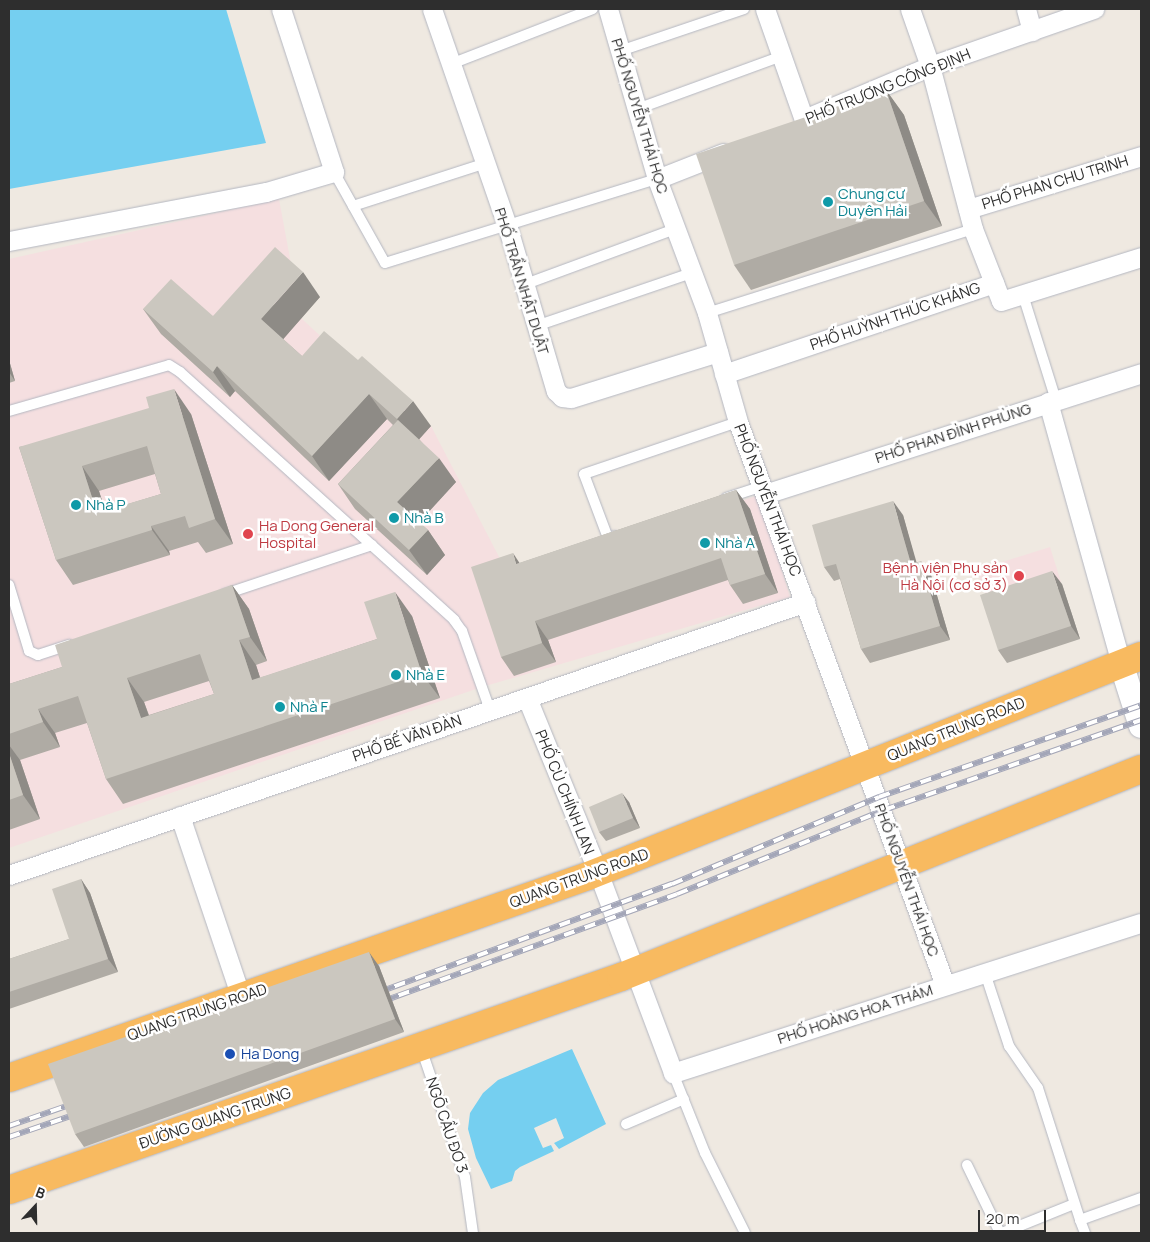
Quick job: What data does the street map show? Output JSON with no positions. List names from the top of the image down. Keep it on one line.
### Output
{"streets":{"highway":["QUANG TRUNG ROAD","ĐƯỜNG QUANG TRUNG"],"street":["PHỐ TRƯƠNG CÔNG ĐỊNH","PHỐ NGUYỄN THÁI HỌC","PHỐ PHAN CHU TRINH","PHỐ TRẦN NHẬT DUẬT","PHỐ HUỲNH THÚC KHÁNG","PHỐ PHAN ĐÌNH PHÙNG","PHỐ BẾ VĂN ĐÀN","PHỐ CÙ CHÍNH LAN","PHỐ HOÀNG HOA THÁM"],"lane":["NGÕ CẦU ĐƠ 3"]},"crossings":[["PHỐ NGUYỄN THÁI HỌC","PHỐ TRẦN NHẬT DUẬT"],["PHỐ NGUYỄN THÁI HỌC","PHỐ HUỲNH THÚC KHÁNG"],["PHỐ NGUYỄN THÁI HỌC","PHỐ PHAN ĐÌNH PHÙNG"],["PHỐ NGUYỄN THÁI HỌC","QUANG TRUNG ROAD"],["PHỐ NGUYỄN THÁI HỌC","PHỐ BẾ VĂN ĐÀN"],["PHỐ NGUYỄN THÁI HỌC","PHỐ HOÀNG HOA THÁM"],["QUANG TRUNG ROAD","PHỐ CÙ CHÍNH LAN"],["PHỐ BẾ VĂN ĐÀN","PHỐ CÙ CHÍNH LAN"],["ĐƯỜNG QUANG TRUNG","NGÕ CẦU ĐƠ 3"]],"places":["Chung cư Duyên Hải","Nhà P","Nhà B","Ha Dong General Hospital","Nhà A","Bệnh viện Phụ sản Hà Nội (cơ sở 3)","Nhà E","Nhà F","Ha Dong"],"scale_bar":"20 m","north":"top"}
